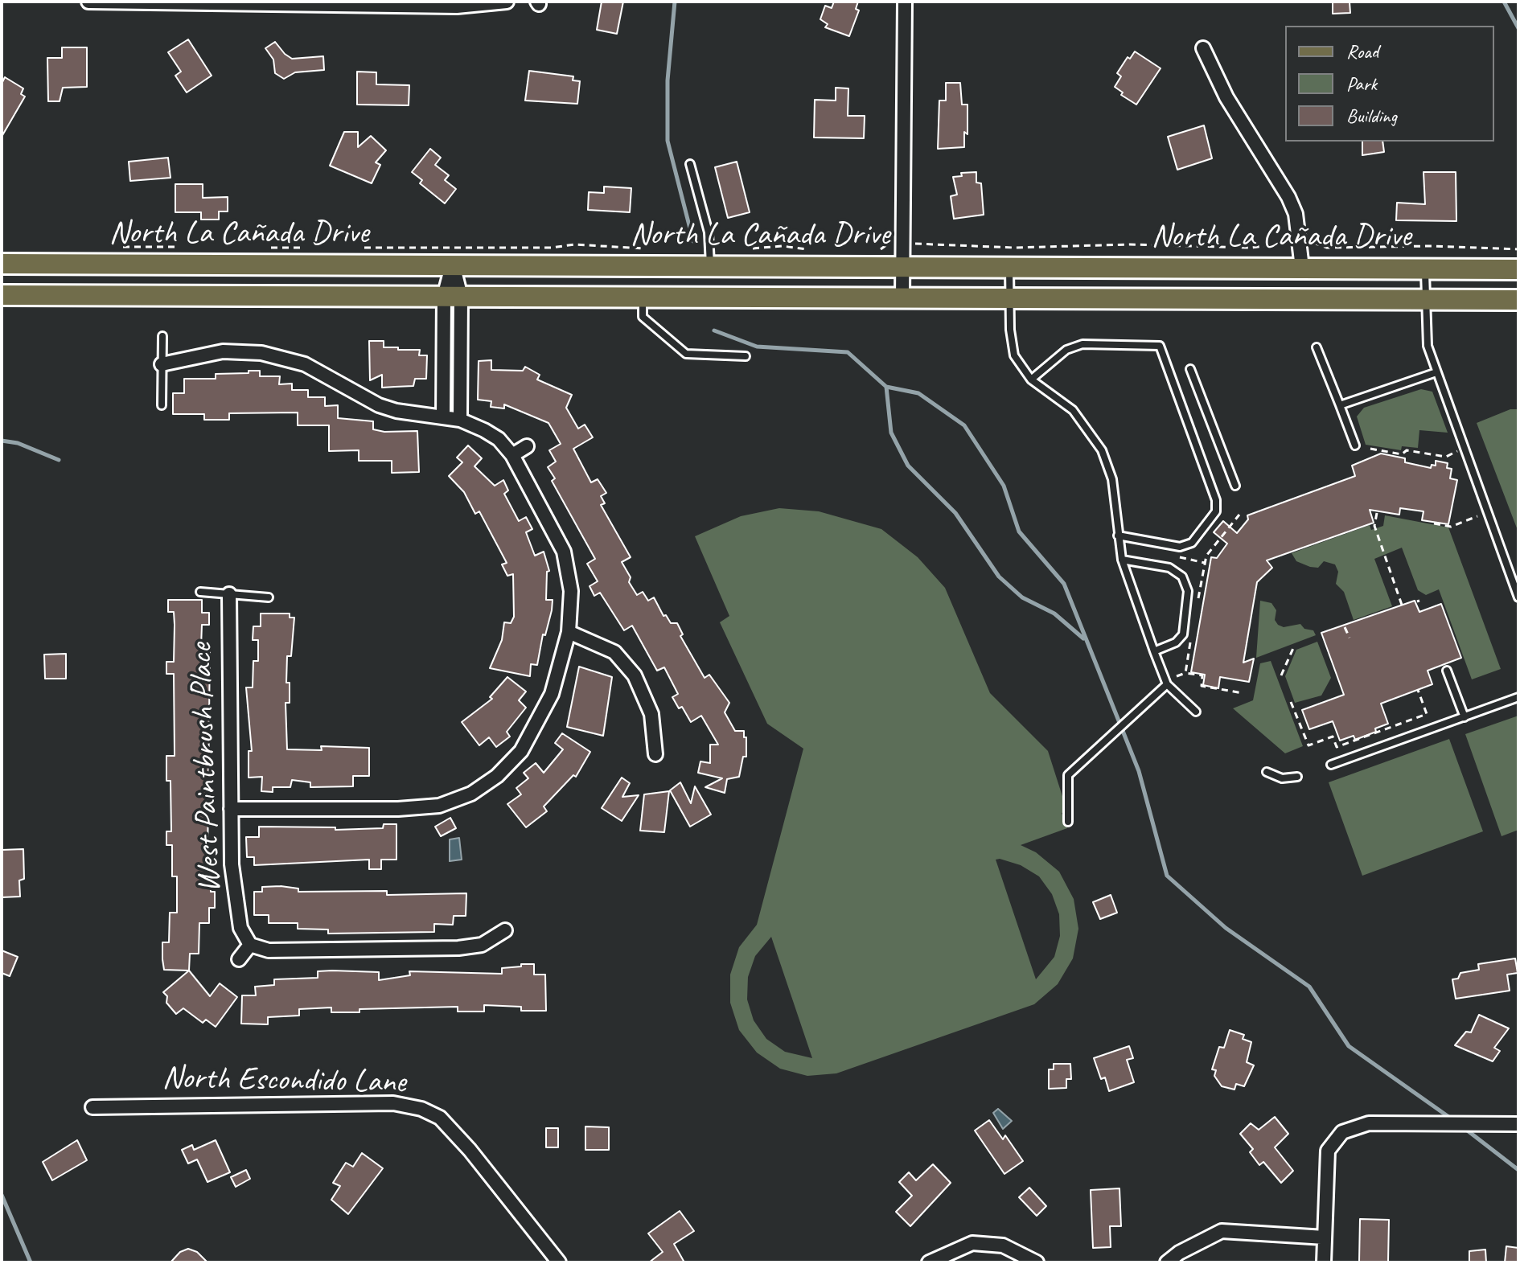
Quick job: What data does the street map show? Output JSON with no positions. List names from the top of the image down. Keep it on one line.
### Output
{"streets":{"main road":["North La Cañada Drive"],"street":["West Paintbrush Place","North Escondido Lane"]},"legend":["Road","Park","Building"]}
